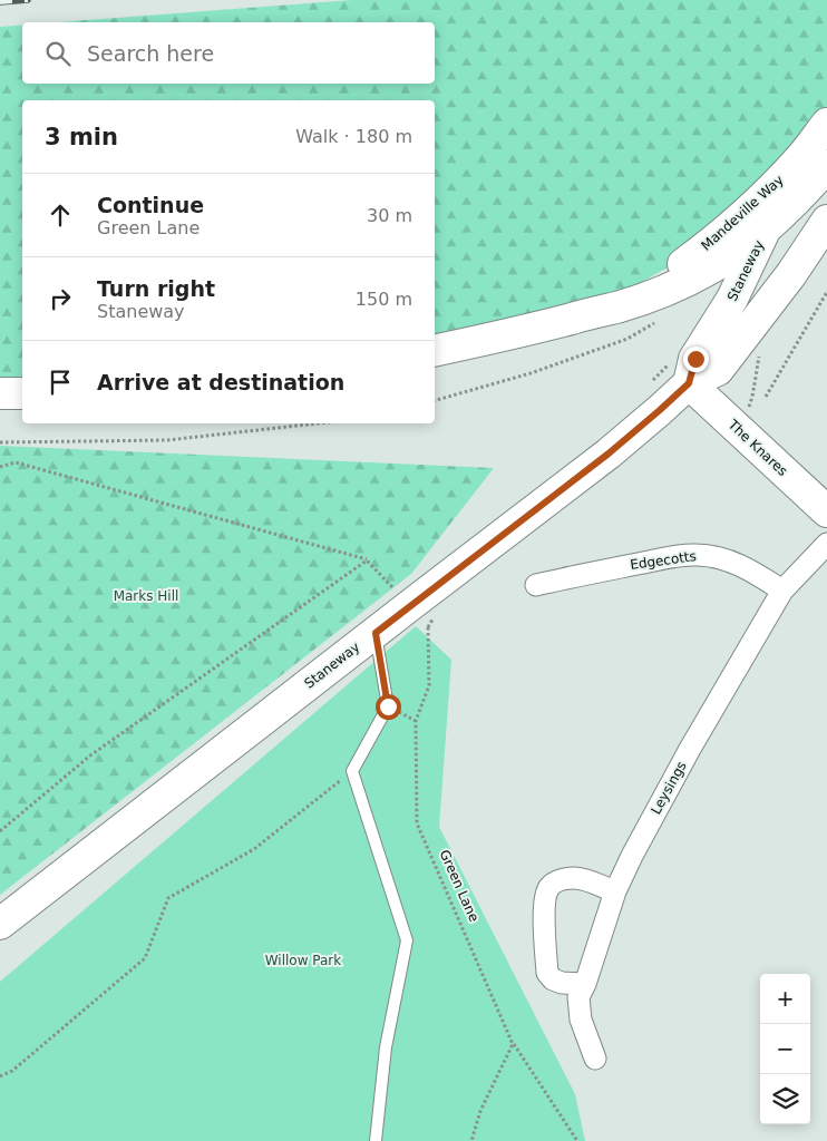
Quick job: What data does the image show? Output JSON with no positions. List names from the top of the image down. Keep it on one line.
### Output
{"streets":{"main road":["Mandeville Way","Staneway","The Knares"],"street":["Edgecotts","Leysings"],"path":["Green Lane"]},"crossings":[["Mandeville Way","Staneway"],["Staneway","The Knares"],["Staneway","Green Lane"],["Edgecotts","Leysings"]],"parks":["Marks Hill","Willow Park"],"page":{"search":"Search here","heading":["3 min","Walk · 180 m"],"list":[["Continue","Green Lane","30 m"],["Turn right","Staneway","150 m"],"Arrive at destination"],"map_buttons":["+","−"]}}
